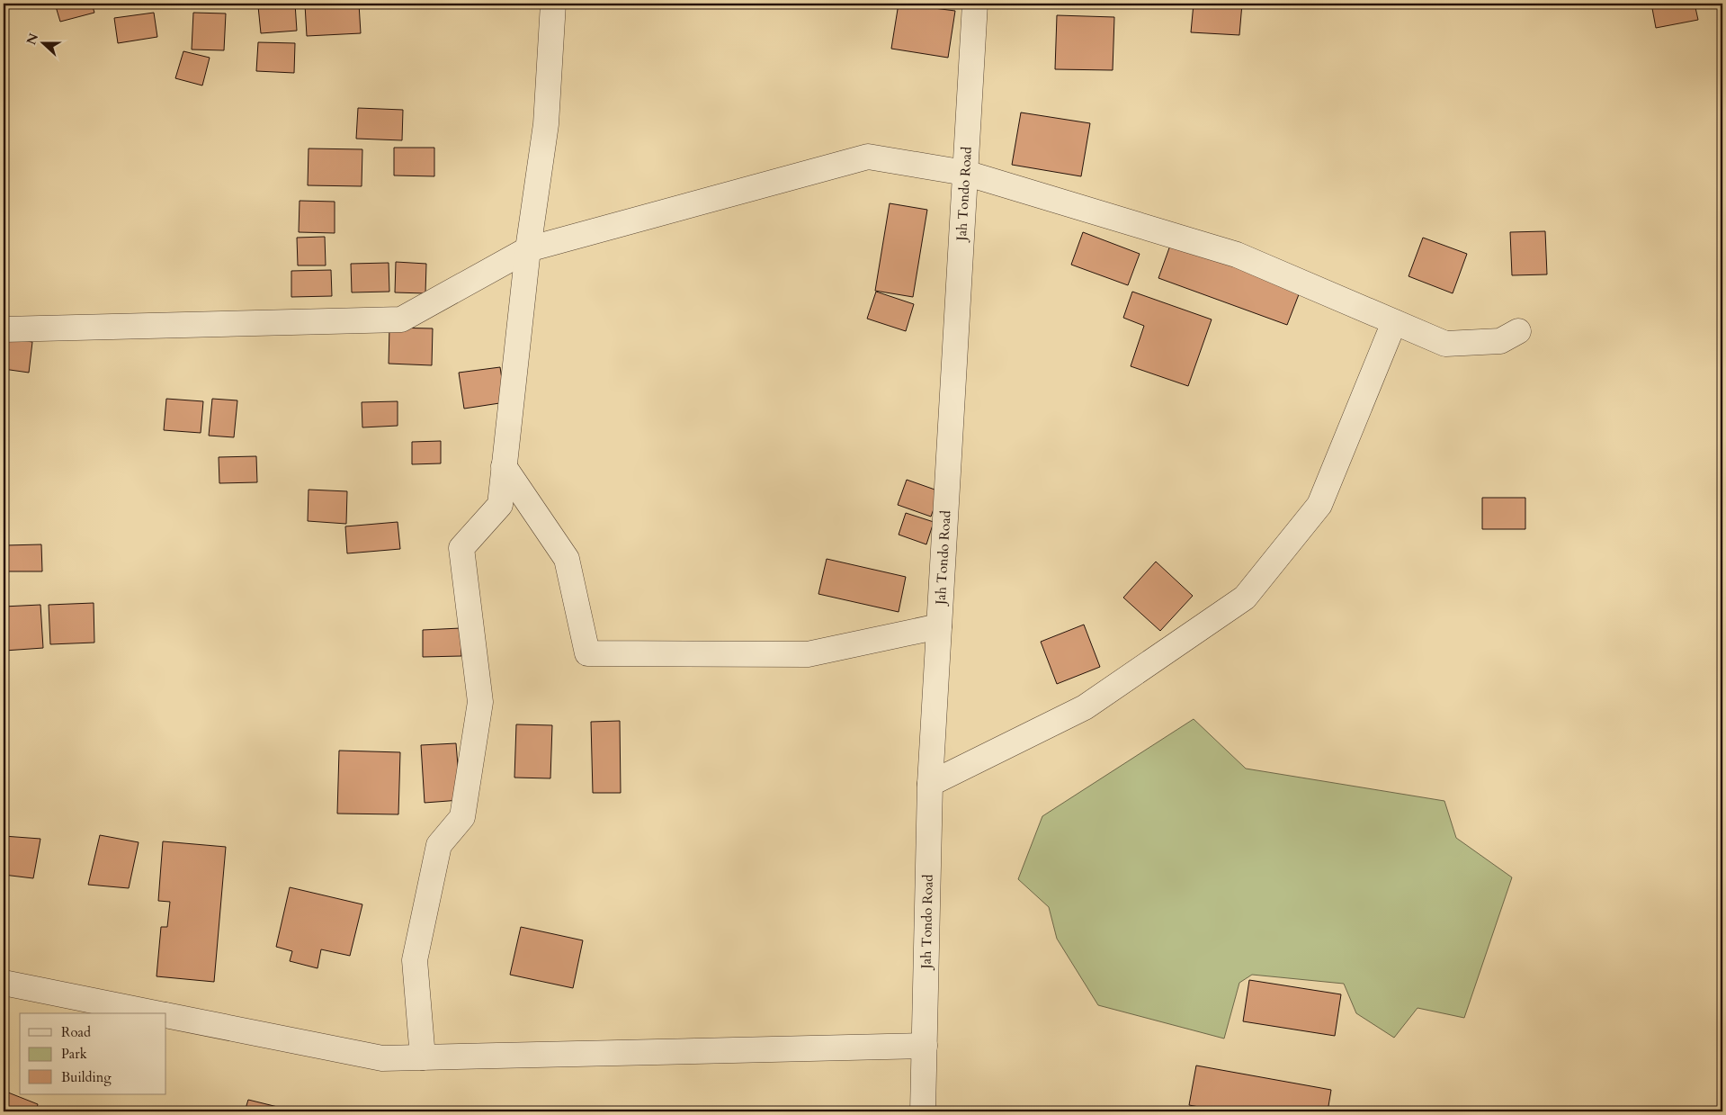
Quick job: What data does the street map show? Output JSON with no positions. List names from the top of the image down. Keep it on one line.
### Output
{"streets":{"street":["Jah Tondo Road"]},"legend":["Road","Park","Building"],"north":"left"}
